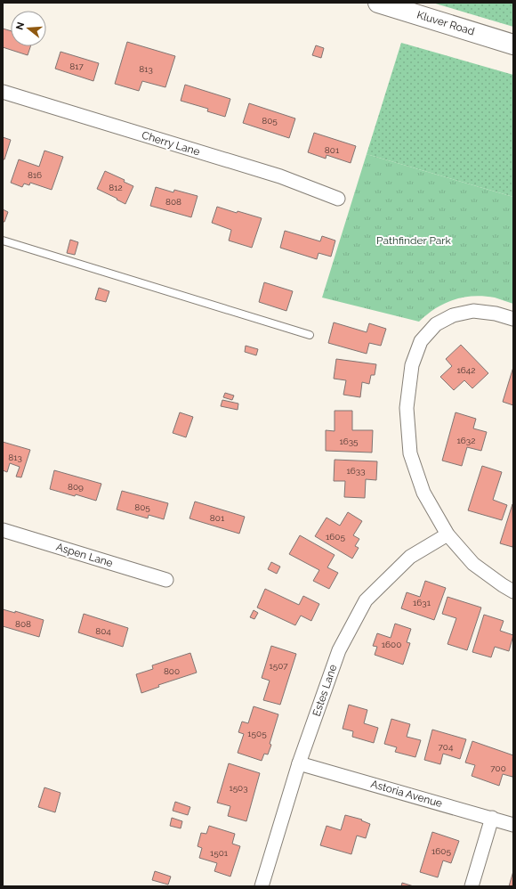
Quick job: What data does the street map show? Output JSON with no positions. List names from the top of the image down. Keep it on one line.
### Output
{"streets":{"street":["Kluver Road","Cherry Lane","Aspen Lane","Estes Lane","Astoria Avenue"]},"crossings":[["Estes Lane","Astoria Avenue"]],"parks":["Pathfinder Park"],"house_numbers":["817","813","805","801","816","812","808","1642","1632","1635","813","1633","809","805","801","1605","1631","808","804","1600","1507","800","1505","704","700","1503","1605","1501"],"north":"left"}
